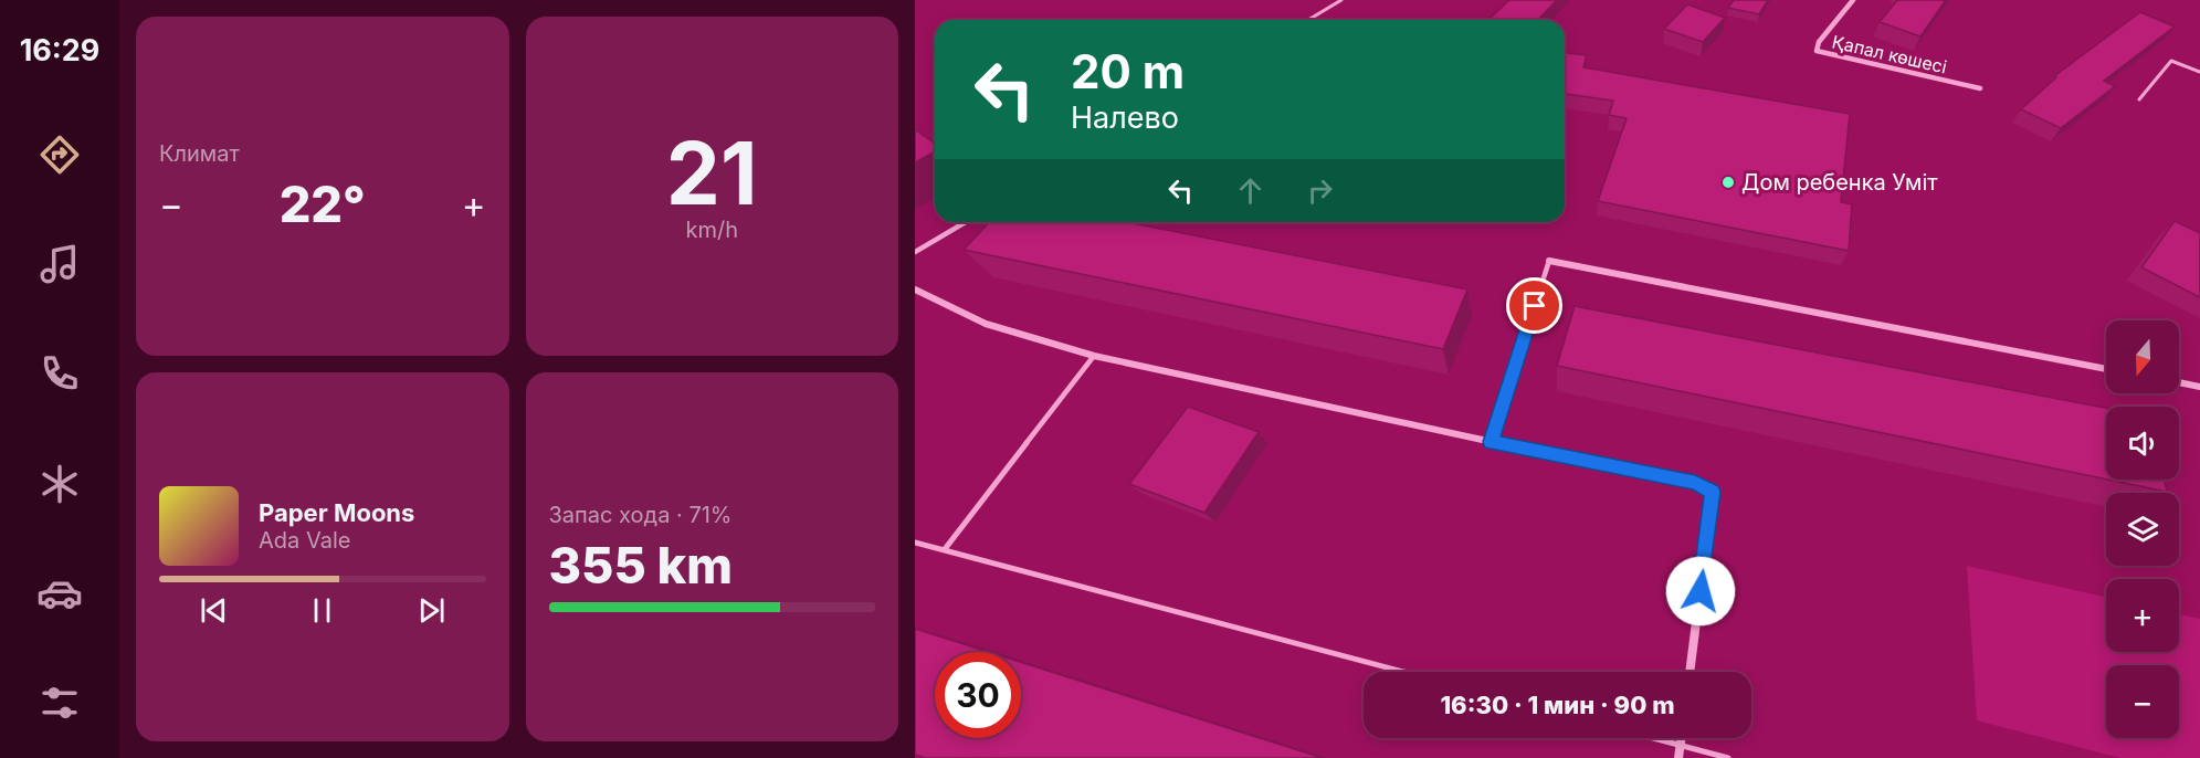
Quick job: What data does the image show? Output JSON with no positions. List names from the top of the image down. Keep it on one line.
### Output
{"streets":{"street":["Қапал көшесі"]},"places":["Дом ребенка Умiт"],"north":"bottom","page":{"tabs":"16:29","tile":["Климат",["21","km/h"],["Запас хода · 71%","355 km"]],"turn":["20 m","Налево"],"heat":["−","22°","+"],"map_buttons":["+","−"],"song":["Paper Moons","Ada Vale"],"limit":"30","trip":"16:30 · 1 мин · 90 m"}}
